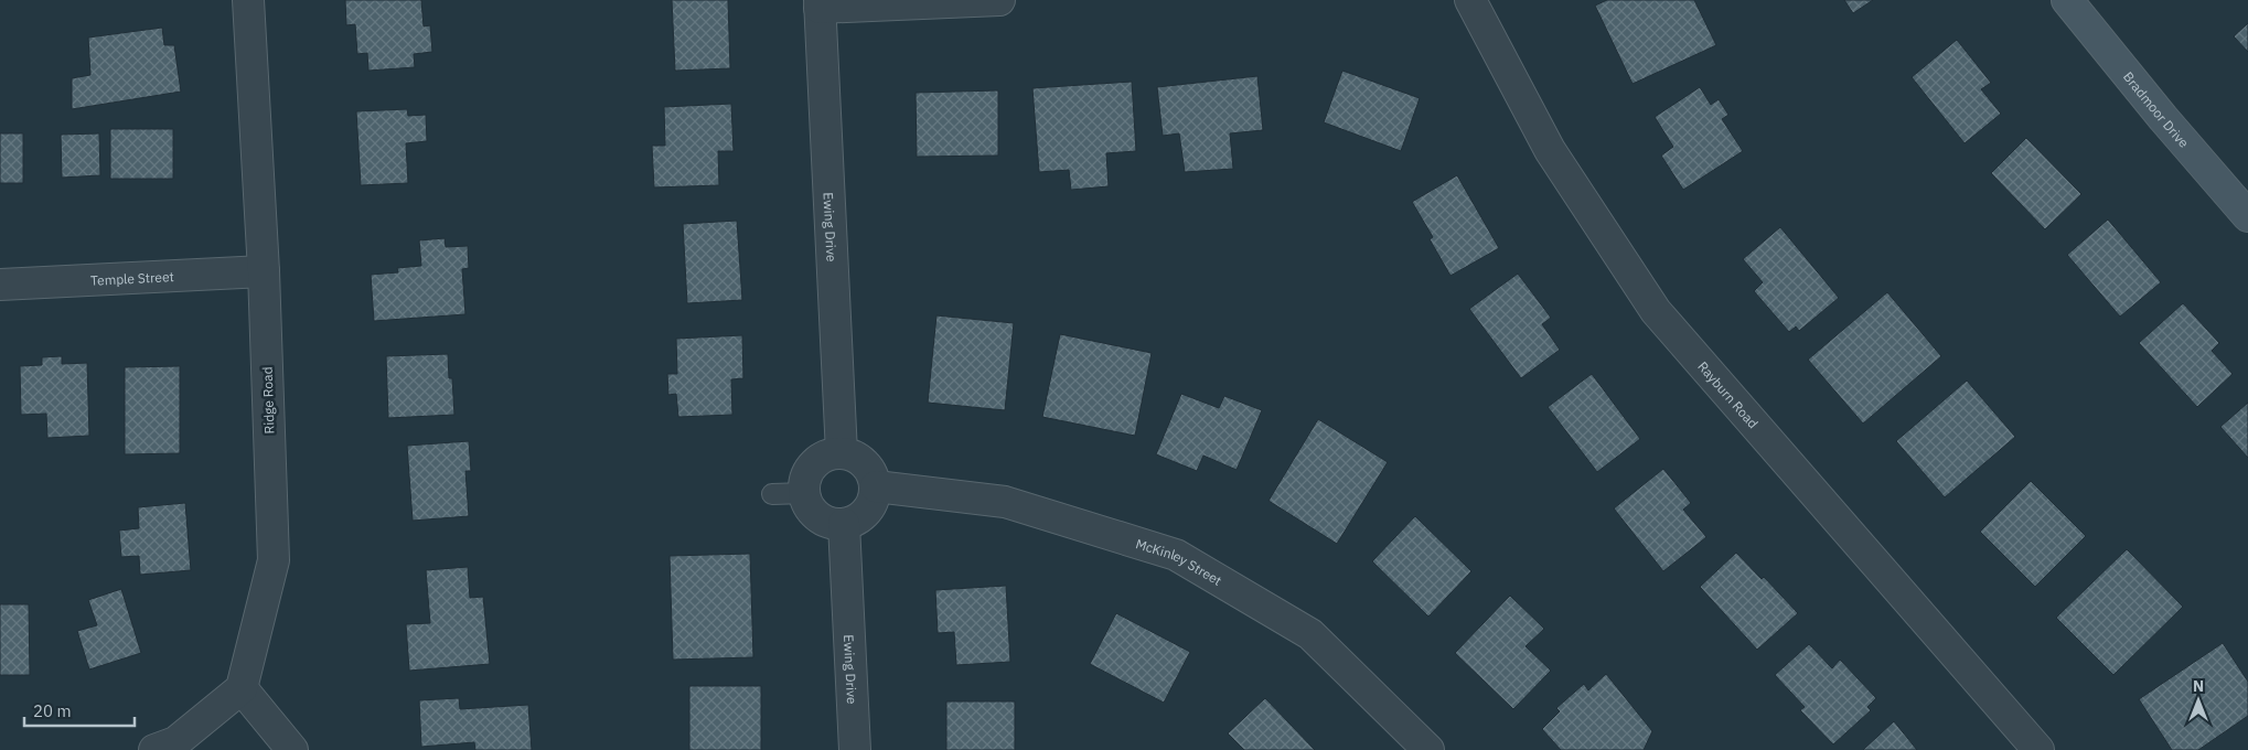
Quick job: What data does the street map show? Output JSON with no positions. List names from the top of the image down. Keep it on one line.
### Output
{"streets":{"street":["Bradmoor Drive","Ewing Drive","Temple Street","Rayburn Road","Ridge Road","McKinley Street"]},"crossings":[["Ewing Drive","McKinley Street"],["Temple Street","Ridge Road"]],"scale_bar":"20 m","north":"top"}
